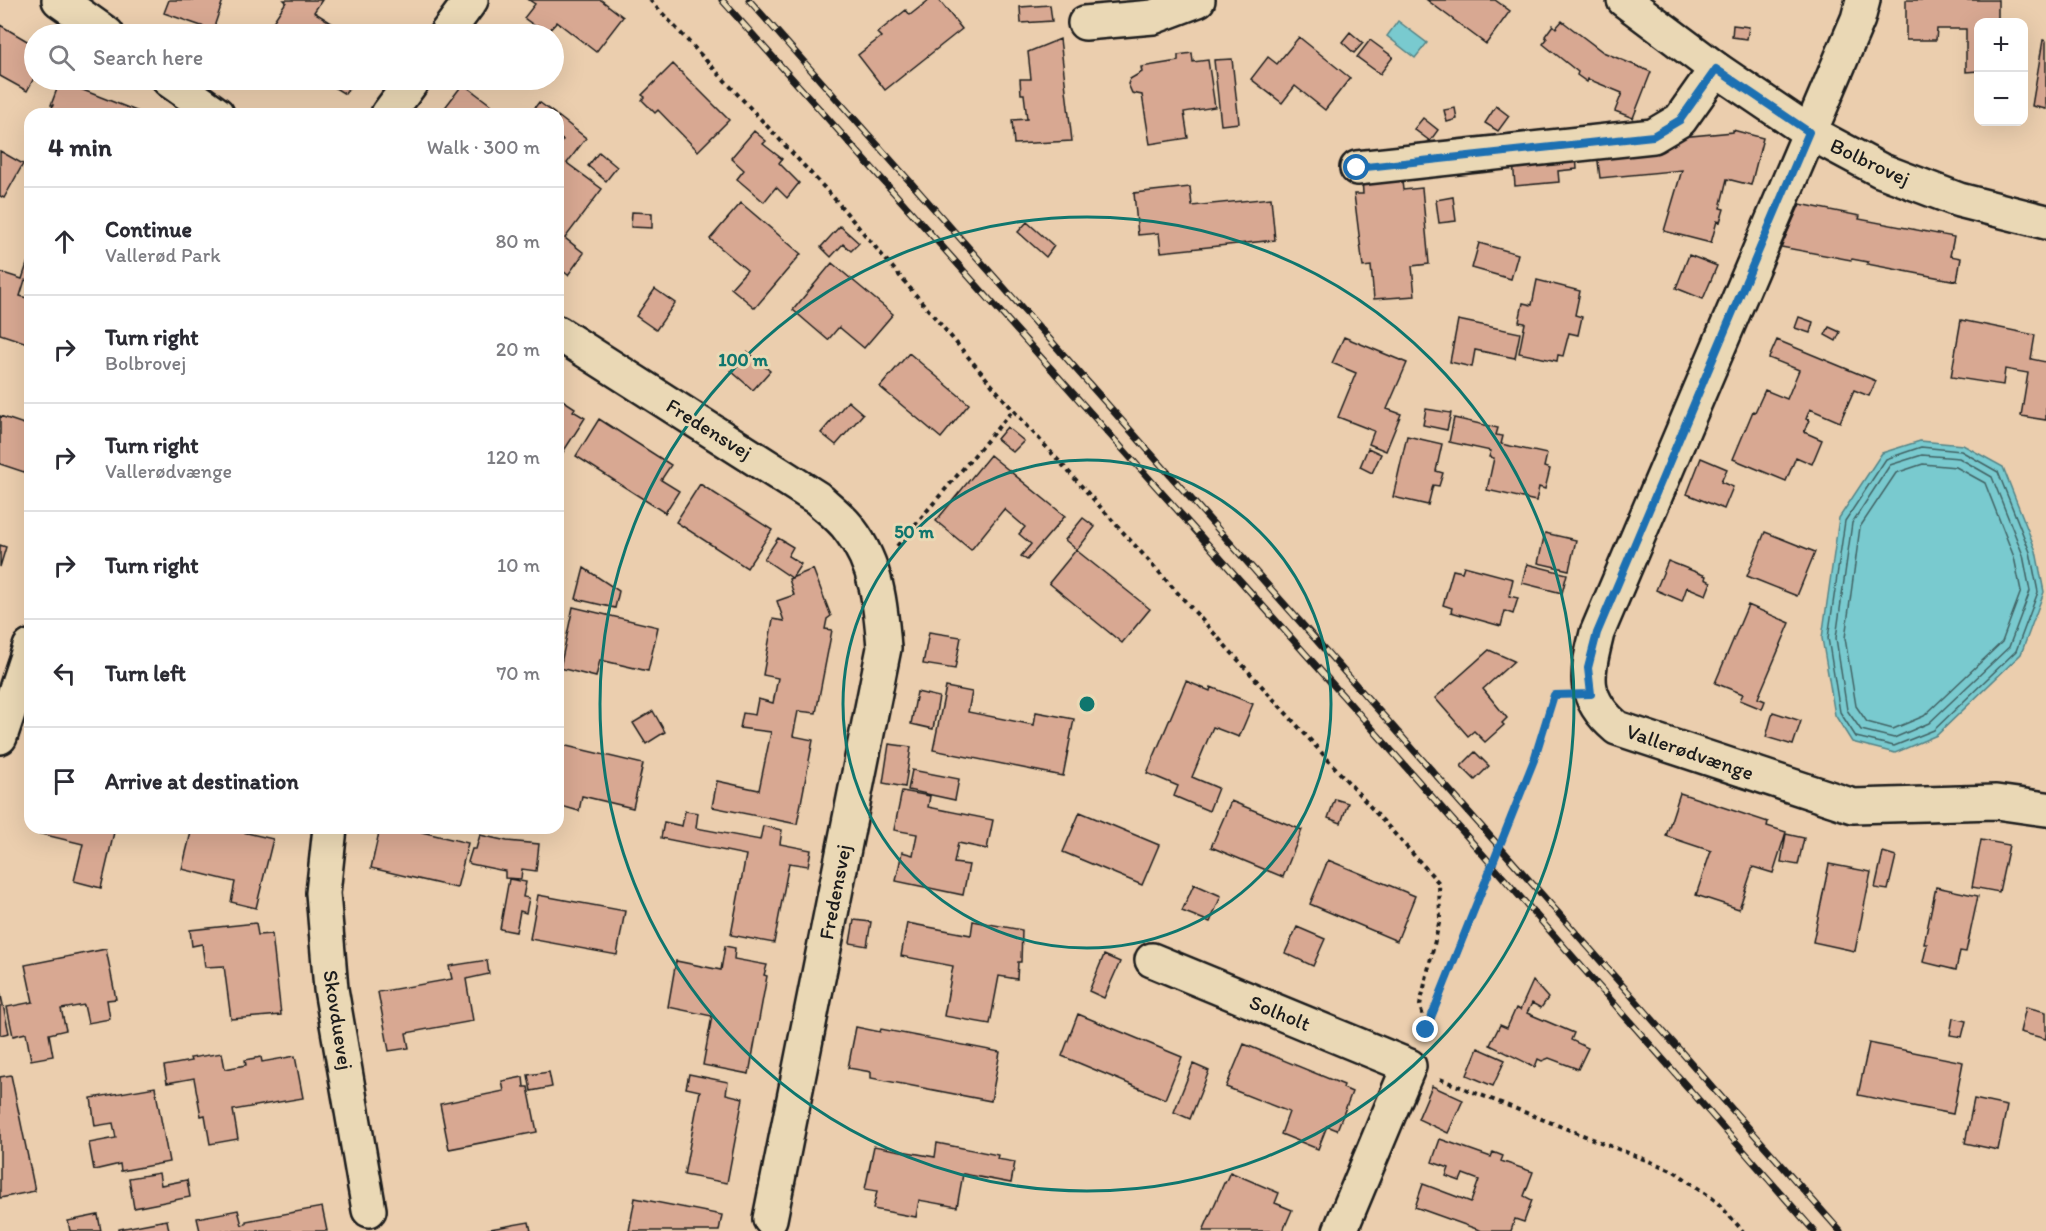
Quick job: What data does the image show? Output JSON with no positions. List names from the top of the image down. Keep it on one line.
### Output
{"streets":{"street":["Bolbrovej","Fredensvej","Vallerødvænge","Solholt","Skovduevej"]},"crossings":[["Bolbrovej","Vallerødvænge"]],"page":{"map_buttons":["+","−"],"search":"Search here","heading":["4 min","Walk · 300 m"],"list":[["Continue","Vallerød Park","80 m"],["Turn right","Bolbrovej","20 m"],["Turn right","Vallerødvænge","120 m"],["Turn right","10 m"],["Turn left","70 m"],"Arrive at destination"]},"rings":["100 m","50 m"]}
